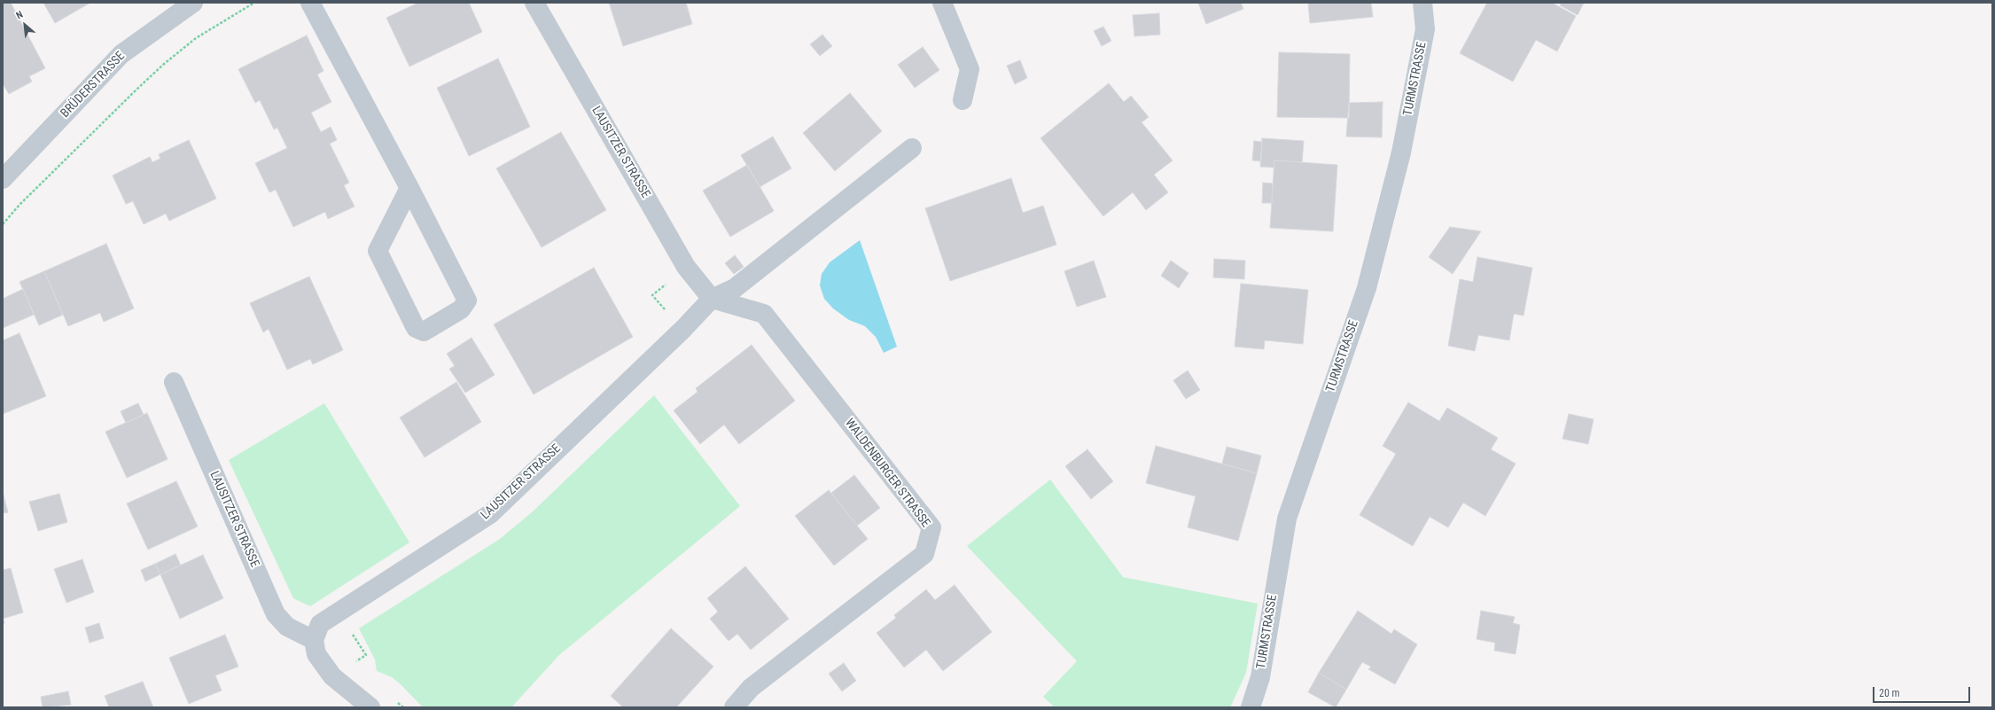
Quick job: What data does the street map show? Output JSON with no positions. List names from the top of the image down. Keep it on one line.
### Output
{"streets":{"street":["TURMSTRASSE","BRÜDERSTRASSE","LAUSITZER STRASSE","WALDENBURGER STRASSE"]},"crossings":[["LAUSITZER STRASSE","WALDENBURGER STRASSE"]],"scale_bar":"20 m","north":"top left"}
